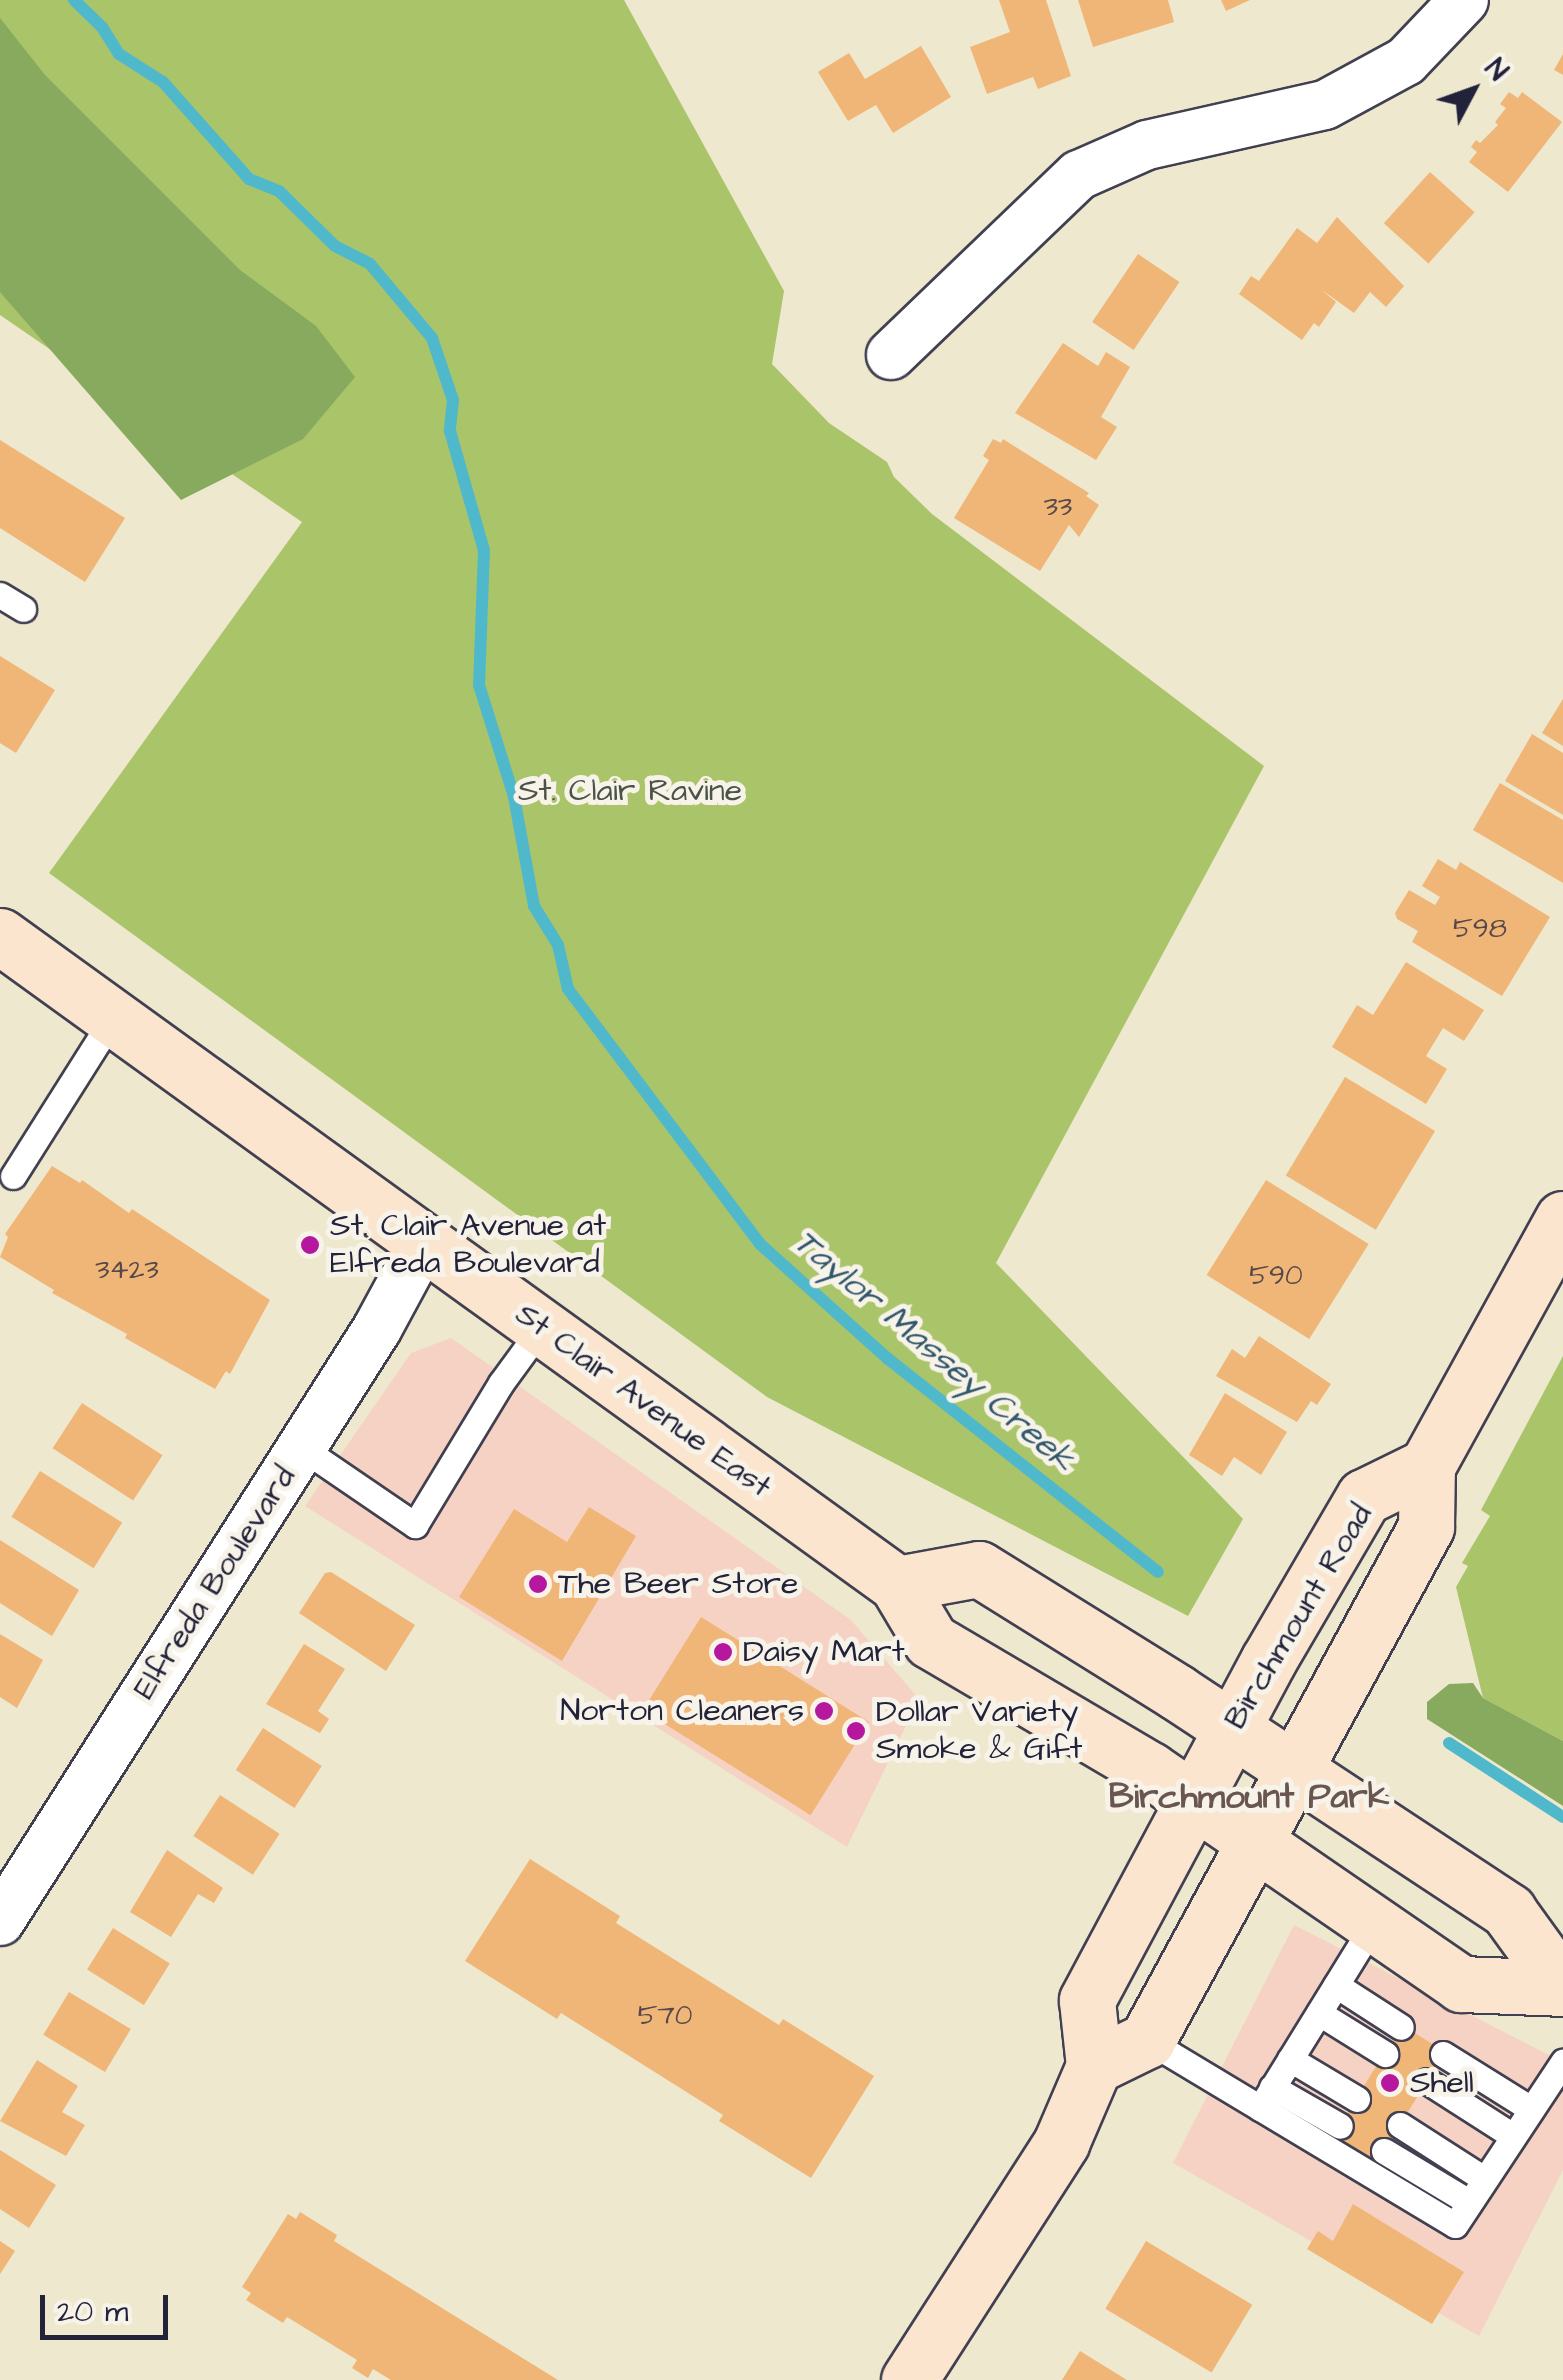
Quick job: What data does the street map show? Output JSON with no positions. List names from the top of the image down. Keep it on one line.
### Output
{"streets":{"main road":["St Clair Avenue East","Birchmount Road"],"street":["Elfreda Boulevard"]},"crossings":[["St Clair Avenue East","Elfreda Boulevard"],["St Clair Avenue East","Birchmount Road"]],"districts":["Birchmount Park"],"water":["Taylor Massey Creek"],"parks":["St. Clair Ravine"],"places":["St. Clair Avenue at Elfreda Boulevard","The Beer Store","Daisy Mart","Norton Cleaners","Dollar Variety Smoke & Gift","Shell"],"house_numbers":["33","598","3423","590","570"],"scale_bar":"20 m","north":"top right"}
